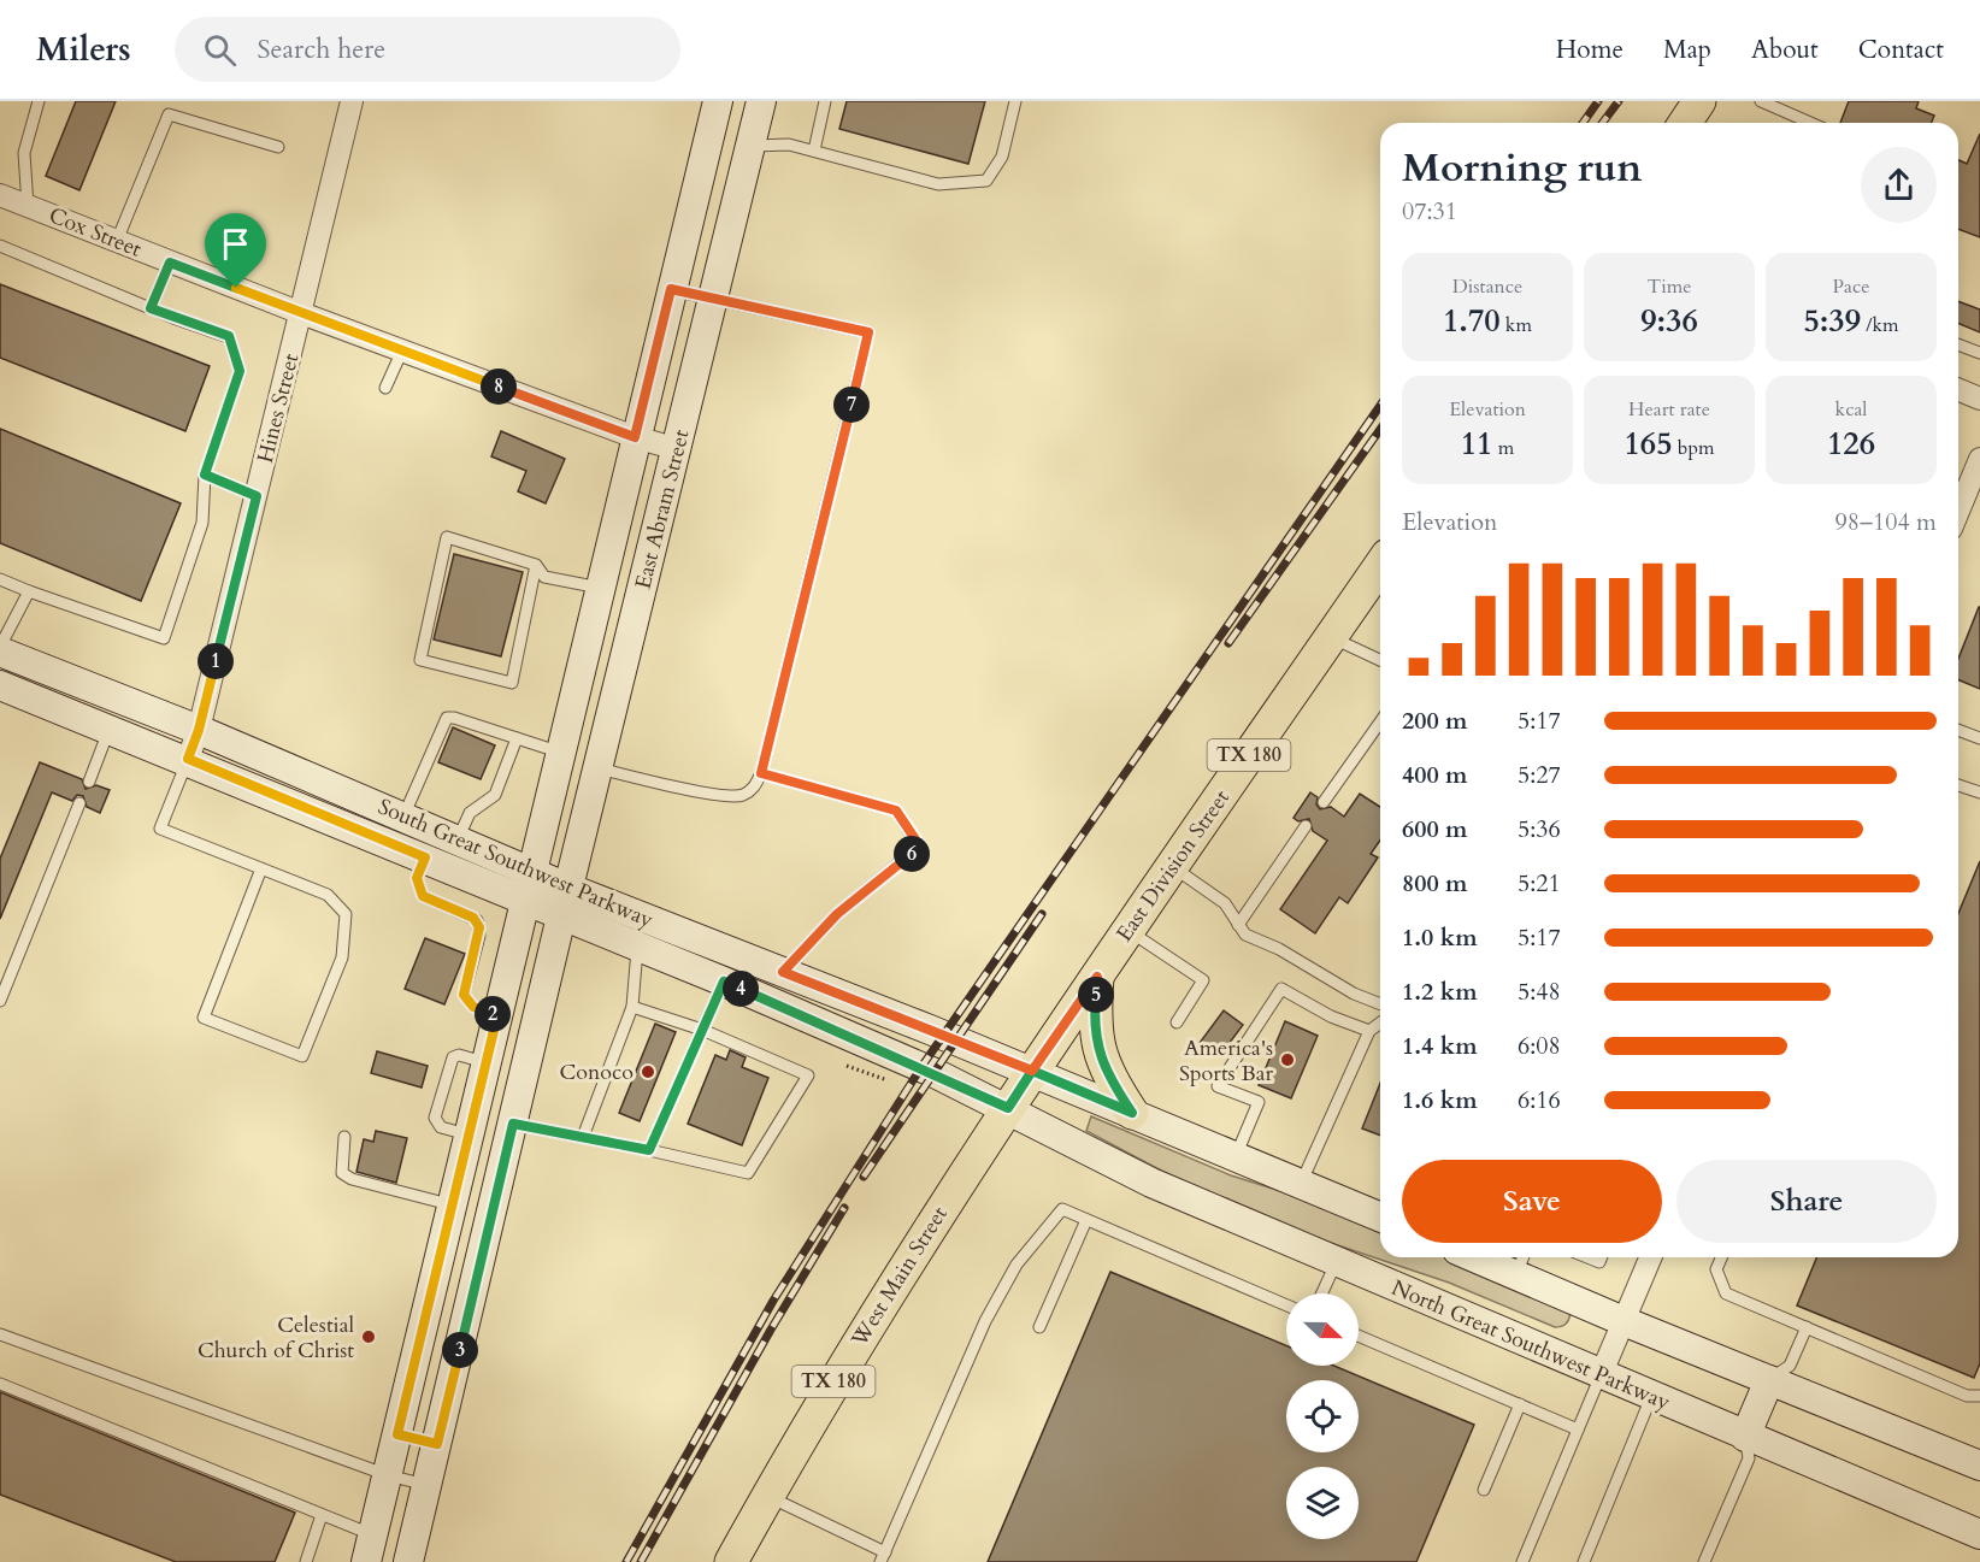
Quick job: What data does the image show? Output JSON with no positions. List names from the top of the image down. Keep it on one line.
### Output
{"streets":{"main road":["East Abram Street","TX 180","South Great Southwest Parkway","East Division Street","West Main Street","North Great Southwest Parkway"],"street":["Cox Street","Hines Street"]},"crossings":[["Cox Street","Hines Street"],["Cox Street","East Abram Street"],["Hines Street","South Great Southwest Parkway"],["East Abram Street","South Great Southwest Parkway"],["South Great Southwest Parkway","East Division Street"],["South Great Southwest Parkway","West Main Street"],["South Great Southwest Parkway","North Great Southwest Parkway"],["East Division Street","West Main Street"],["West Main Street","North Great Southwest Parkway"]],"places":["America's Sports Bar","Conoco","Celestial Church of Christ"],"north":"right","page":{"header":"Milers","search":"Search here","nav":["Home","Map","About","Contact"],"heading":["Morning run","07:31"],"stats":[["Distance","1.70 km"],["Time","9:36"],["Pace","5:39 /km"],["Elevation","11 m"],["Heart rate","165 bpm"],["kcal","126"]],"pins":["8","7","1","6","4","5","2","3"],"chart":["Elevation","98–104 m"],"list":[{"name":"200 m","note":"5:17"},{"name":"400 m","note":"5:27"},{"name":"600 m","note":"5:36"},{"name":"800 m","note":"5:21"},{"name":"1.0 km","note":"5:17"},{"name":"1.2 km","note":"5:48"},{"name":"1.4 km","note":"6:08"},{"name":"1.6 km","note":"6:16"}],"buttons":["Save","Share"]}}
